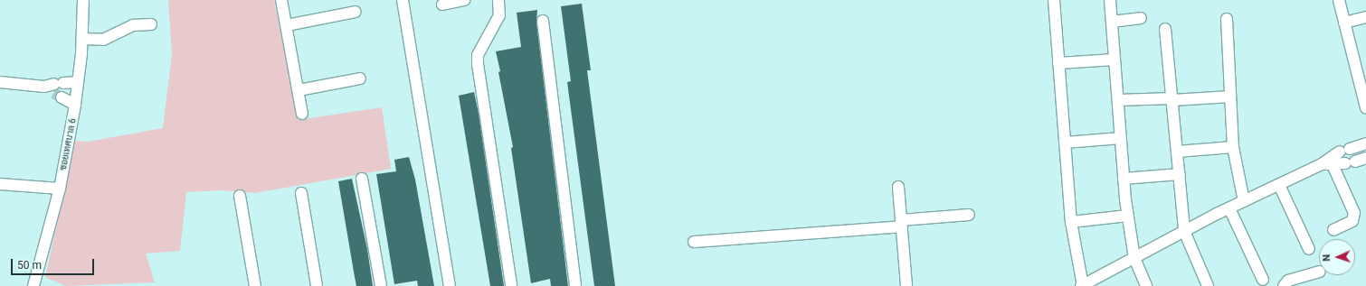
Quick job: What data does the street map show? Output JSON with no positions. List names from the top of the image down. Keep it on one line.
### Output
{"streets":{"street":["ซอยเทศบาล 6"]},"scale_bar":"50 m","north":"left"}
